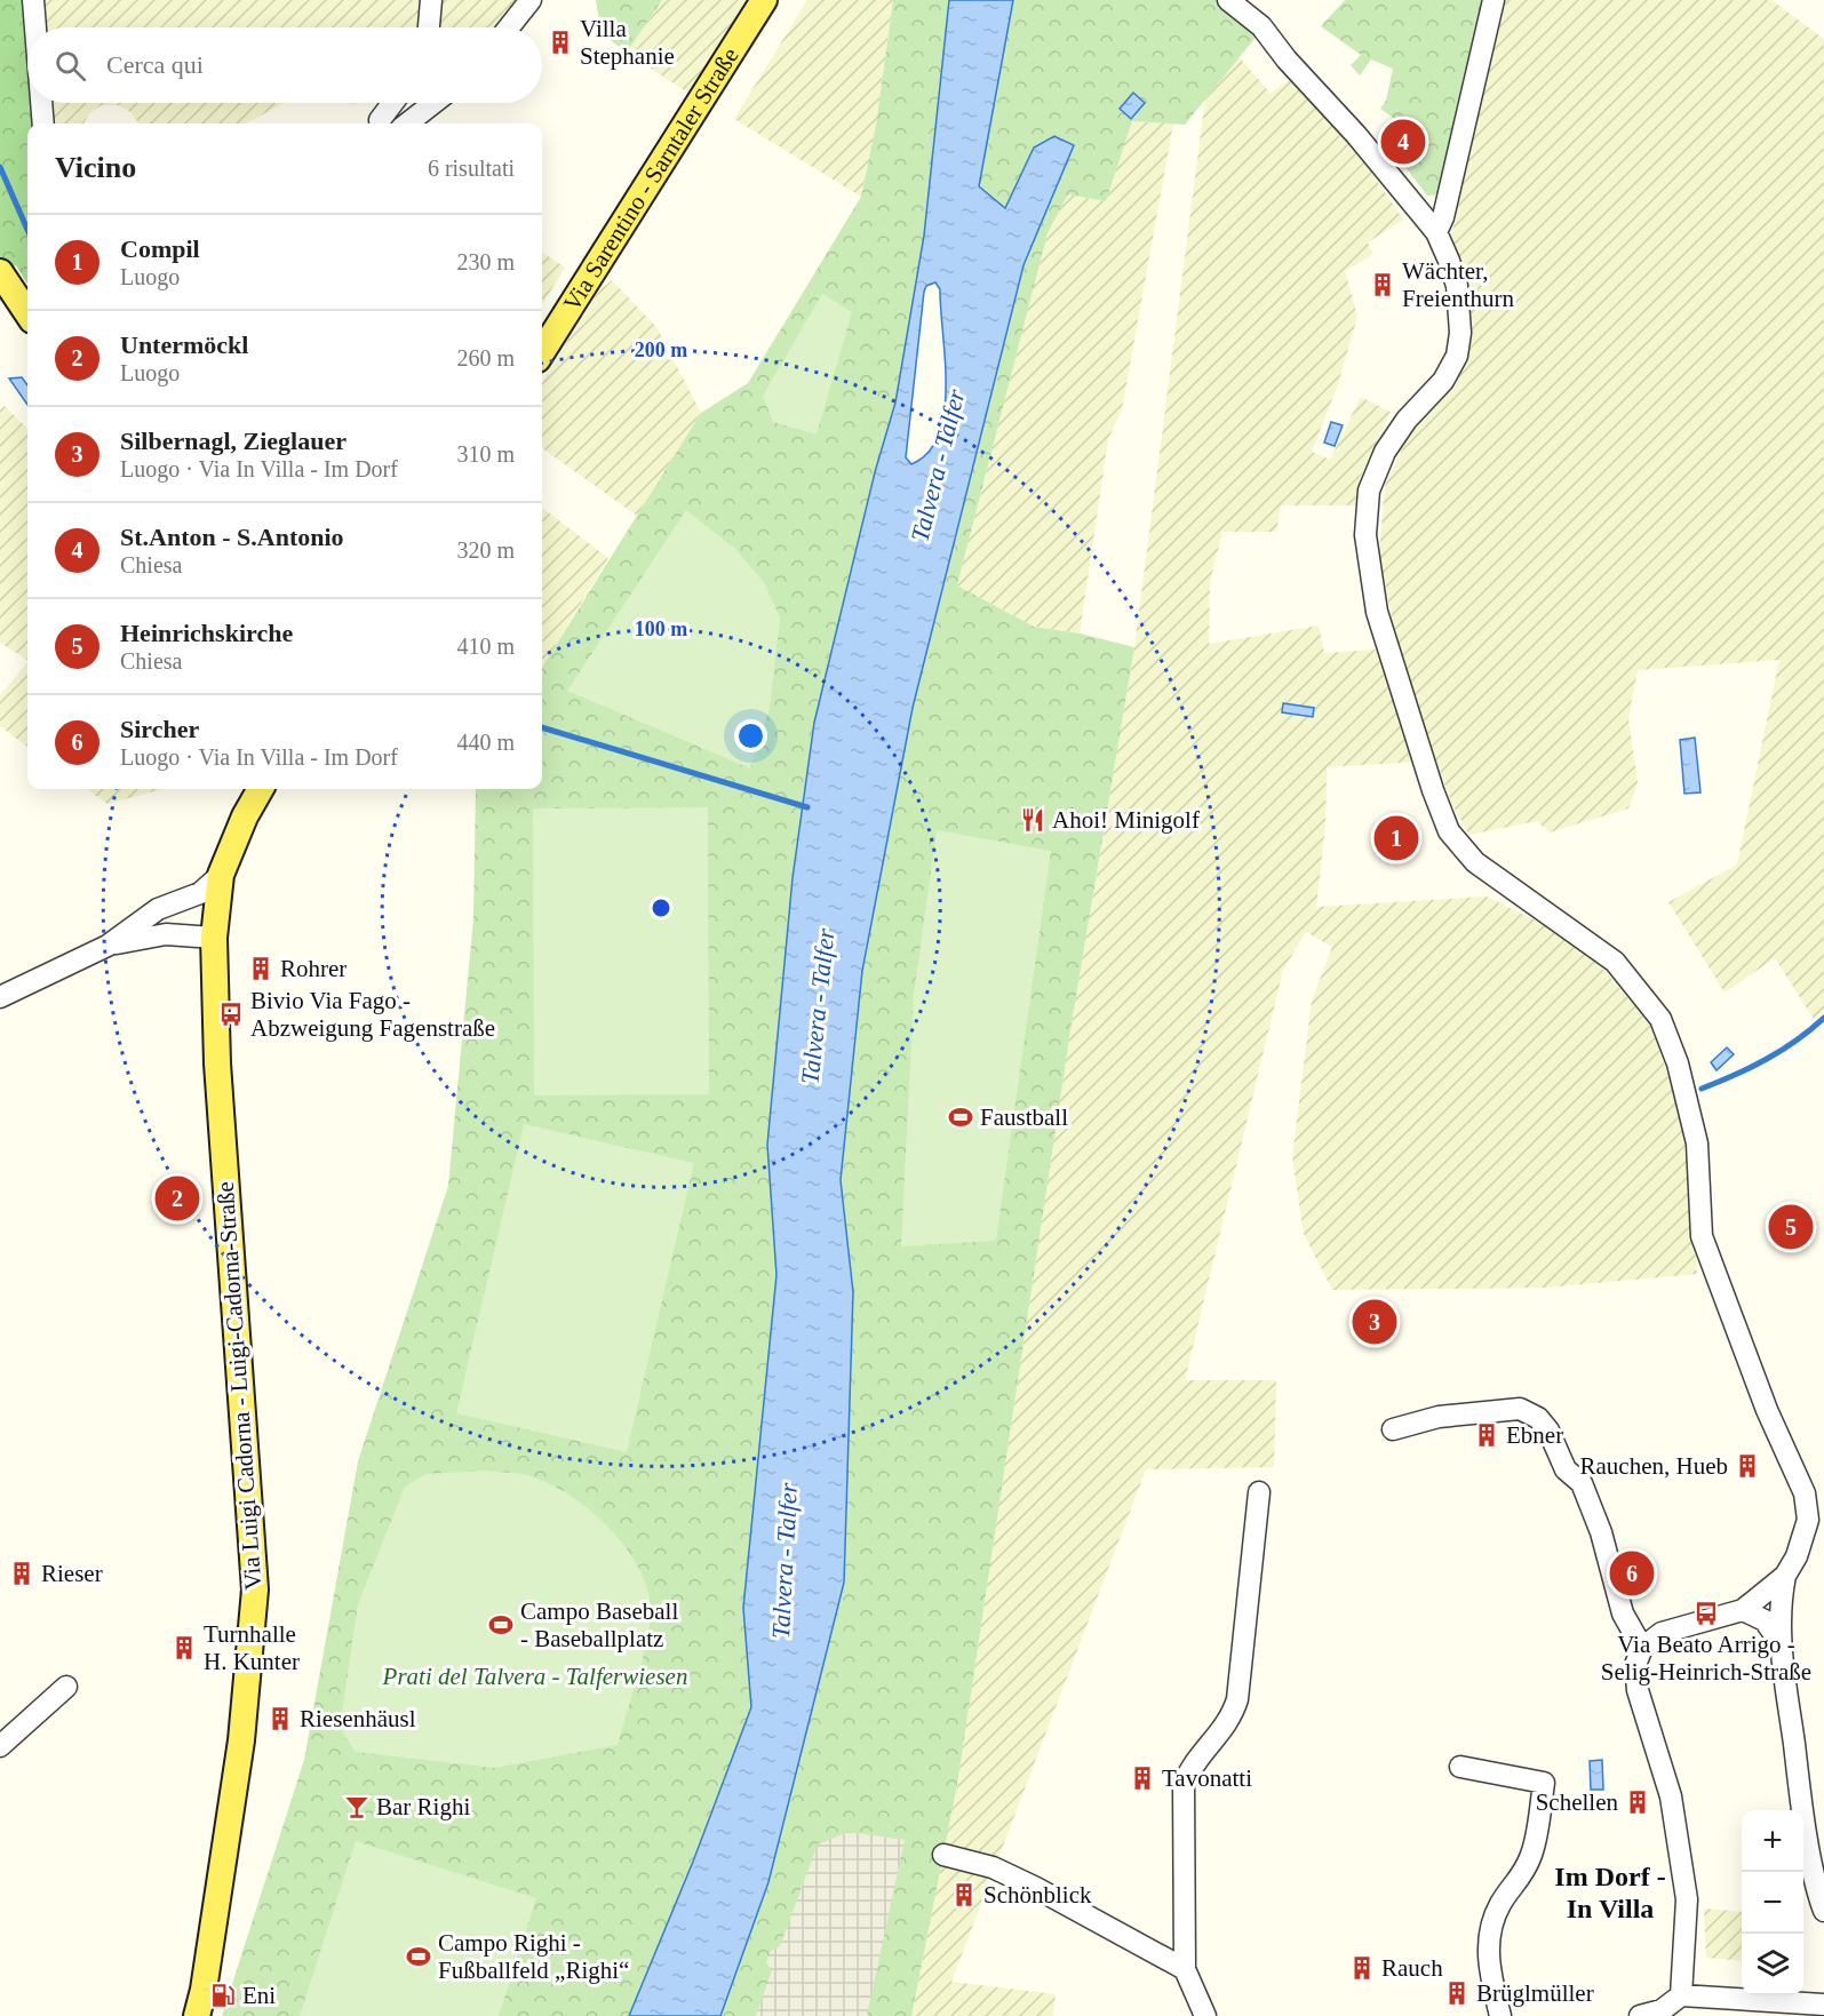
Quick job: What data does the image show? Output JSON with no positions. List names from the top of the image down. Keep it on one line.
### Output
{"streets":{"main road":["Via Sarentino - Sarntaler Straße","Via Luigi Cadorna - Luigi-Cadorna-Straße"]},"districts":["Im Dorf - In Villa"],"water":["Talvera - Talfer"],"parks":["Prati del Talvera - Talferwiesen"],"places":{"building":["Villa Stephanie","Wächter, Freienthurn","Rohrer","Ebner","Rauchen, Hueb","Rieser","Turnhalle H. Kunter","Riesenhäusl","Tavonatti","Schellen","Schönblick","Rauch","Brüglmüller"],"restaurant":["Ahoi! Minigolf"],"bus stop":["Bivio Via Fago - Abzweigung Fagenstraße","Via Beato Arrigo - Selig-Heinrich-Straße"],"sports":["Faustball","Campo Baseball - Baseballplatz","Campo Righi - Fußballfeld „Righi“"],"bar":["Bar Righi"],"fuel station":["Eni"]},"page":{"search":"Cerca qui","pins":["4","1","2","5","3","6"],"heading":["Vicino","6 risultati"],"list":[{"mark":"1","name":"Compil","note":"Luogo","value":"230 m"},{"mark":"2","name":"Untermöckl","note":"Luogo","value":"260 m"},{"mark":"3","name":"Silbernagl, Zieglauer","note":"Luogo · Via In Villa - Im Dorf","value":"310 m"},{"mark":"4","name":"St.Anton - S.Antonio","note":"Chiesa","value":"320 m"},{"mark":"5","name":"Heinrichskirche","note":"Chiesa","value":"410 m"},{"mark":"6","name":"Sircher","note":"Luogo · Via In Villa - Im Dorf","value":"440 m"}],"map_buttons":["+","−"]},"rings":["200 m","100 m"]}
